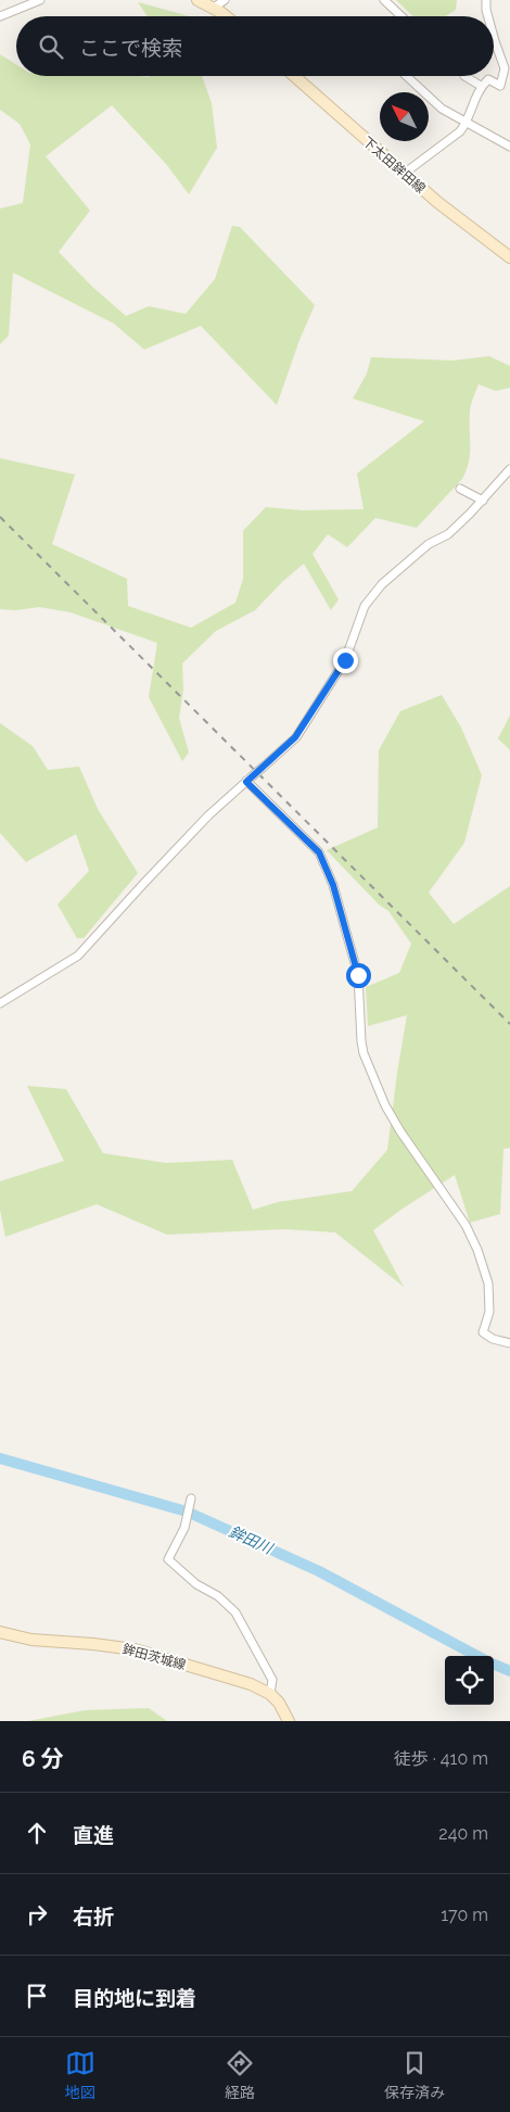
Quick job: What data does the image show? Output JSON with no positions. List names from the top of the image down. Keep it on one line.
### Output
{"streets":{"main road":["下太田鉾田線","鉾田茨城線"]},"water":["鉾田川"],"north":"top left","page":{"search":"ここで検索","heading":["6 分","徒歩 · 410 m"],"list":[["直進","240 m"],["右折","170 m"],"目的地に到着"],"nav":["地図","経路","保存済み"]}}
